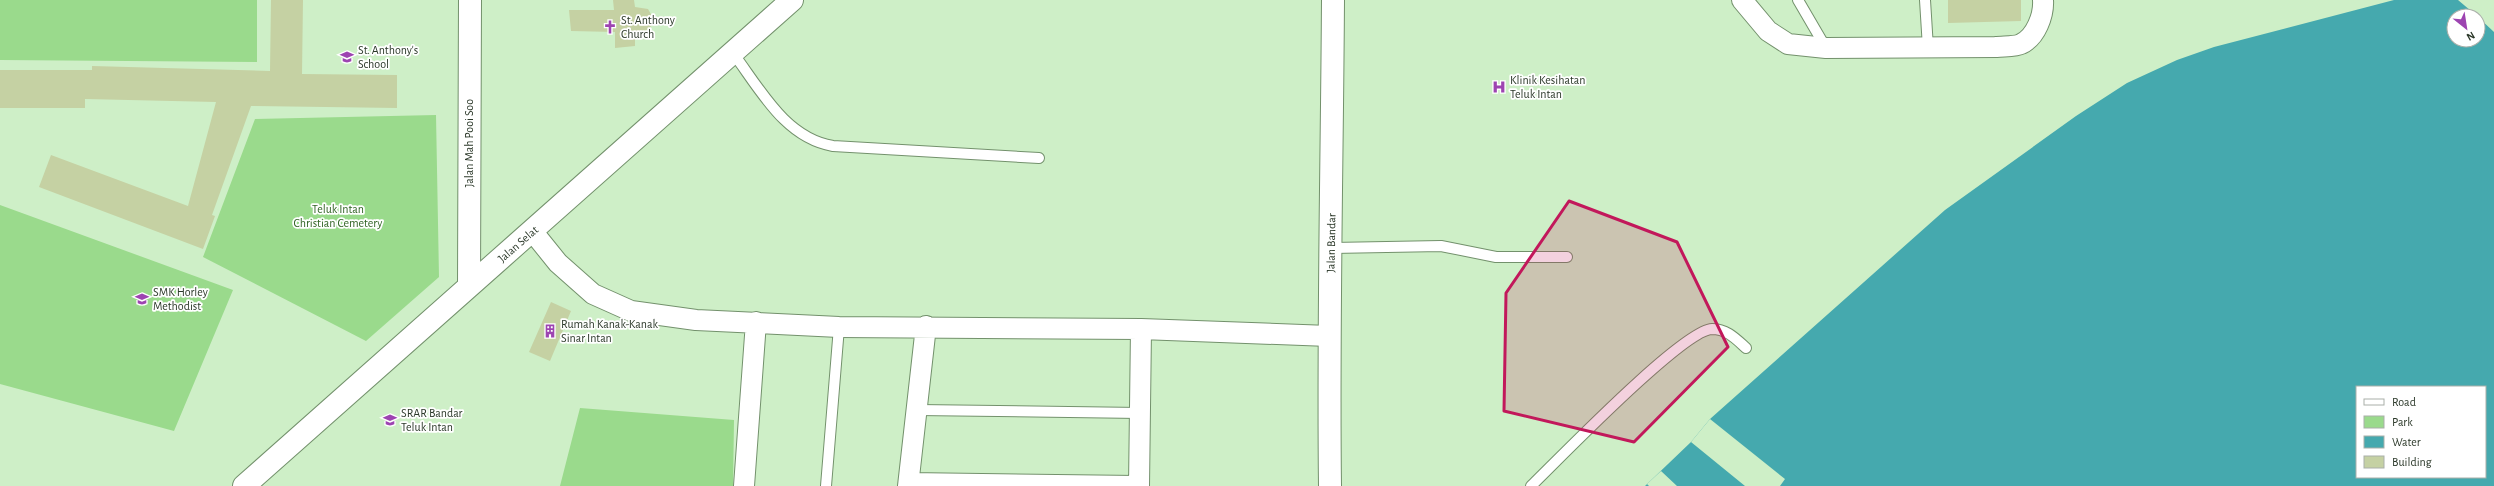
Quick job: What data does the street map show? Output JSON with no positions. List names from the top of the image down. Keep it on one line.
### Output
{"streets":{"street":["Jalan Mah Pooi Soo","Jalan Bandar","Jalan Selat"]},"crossings":[["Jalan Mah Pooi Soo","Jalan Selat"]],"parks":["Teluk Intan Christian Cemetery"],"places":{"church":["St. Anthony Church"],"school or university":["St. Anthony's School","SMK Horley Methodist","SRAR Bandar Teluk Intan"],"hospital":["Klinik Kesihatan Teluk Intan"],"building":["Rumah Kanak-Kanak Sinar Intan"]},"legend":["Road","Park","Water","Building"],"north":"bottom right"}
